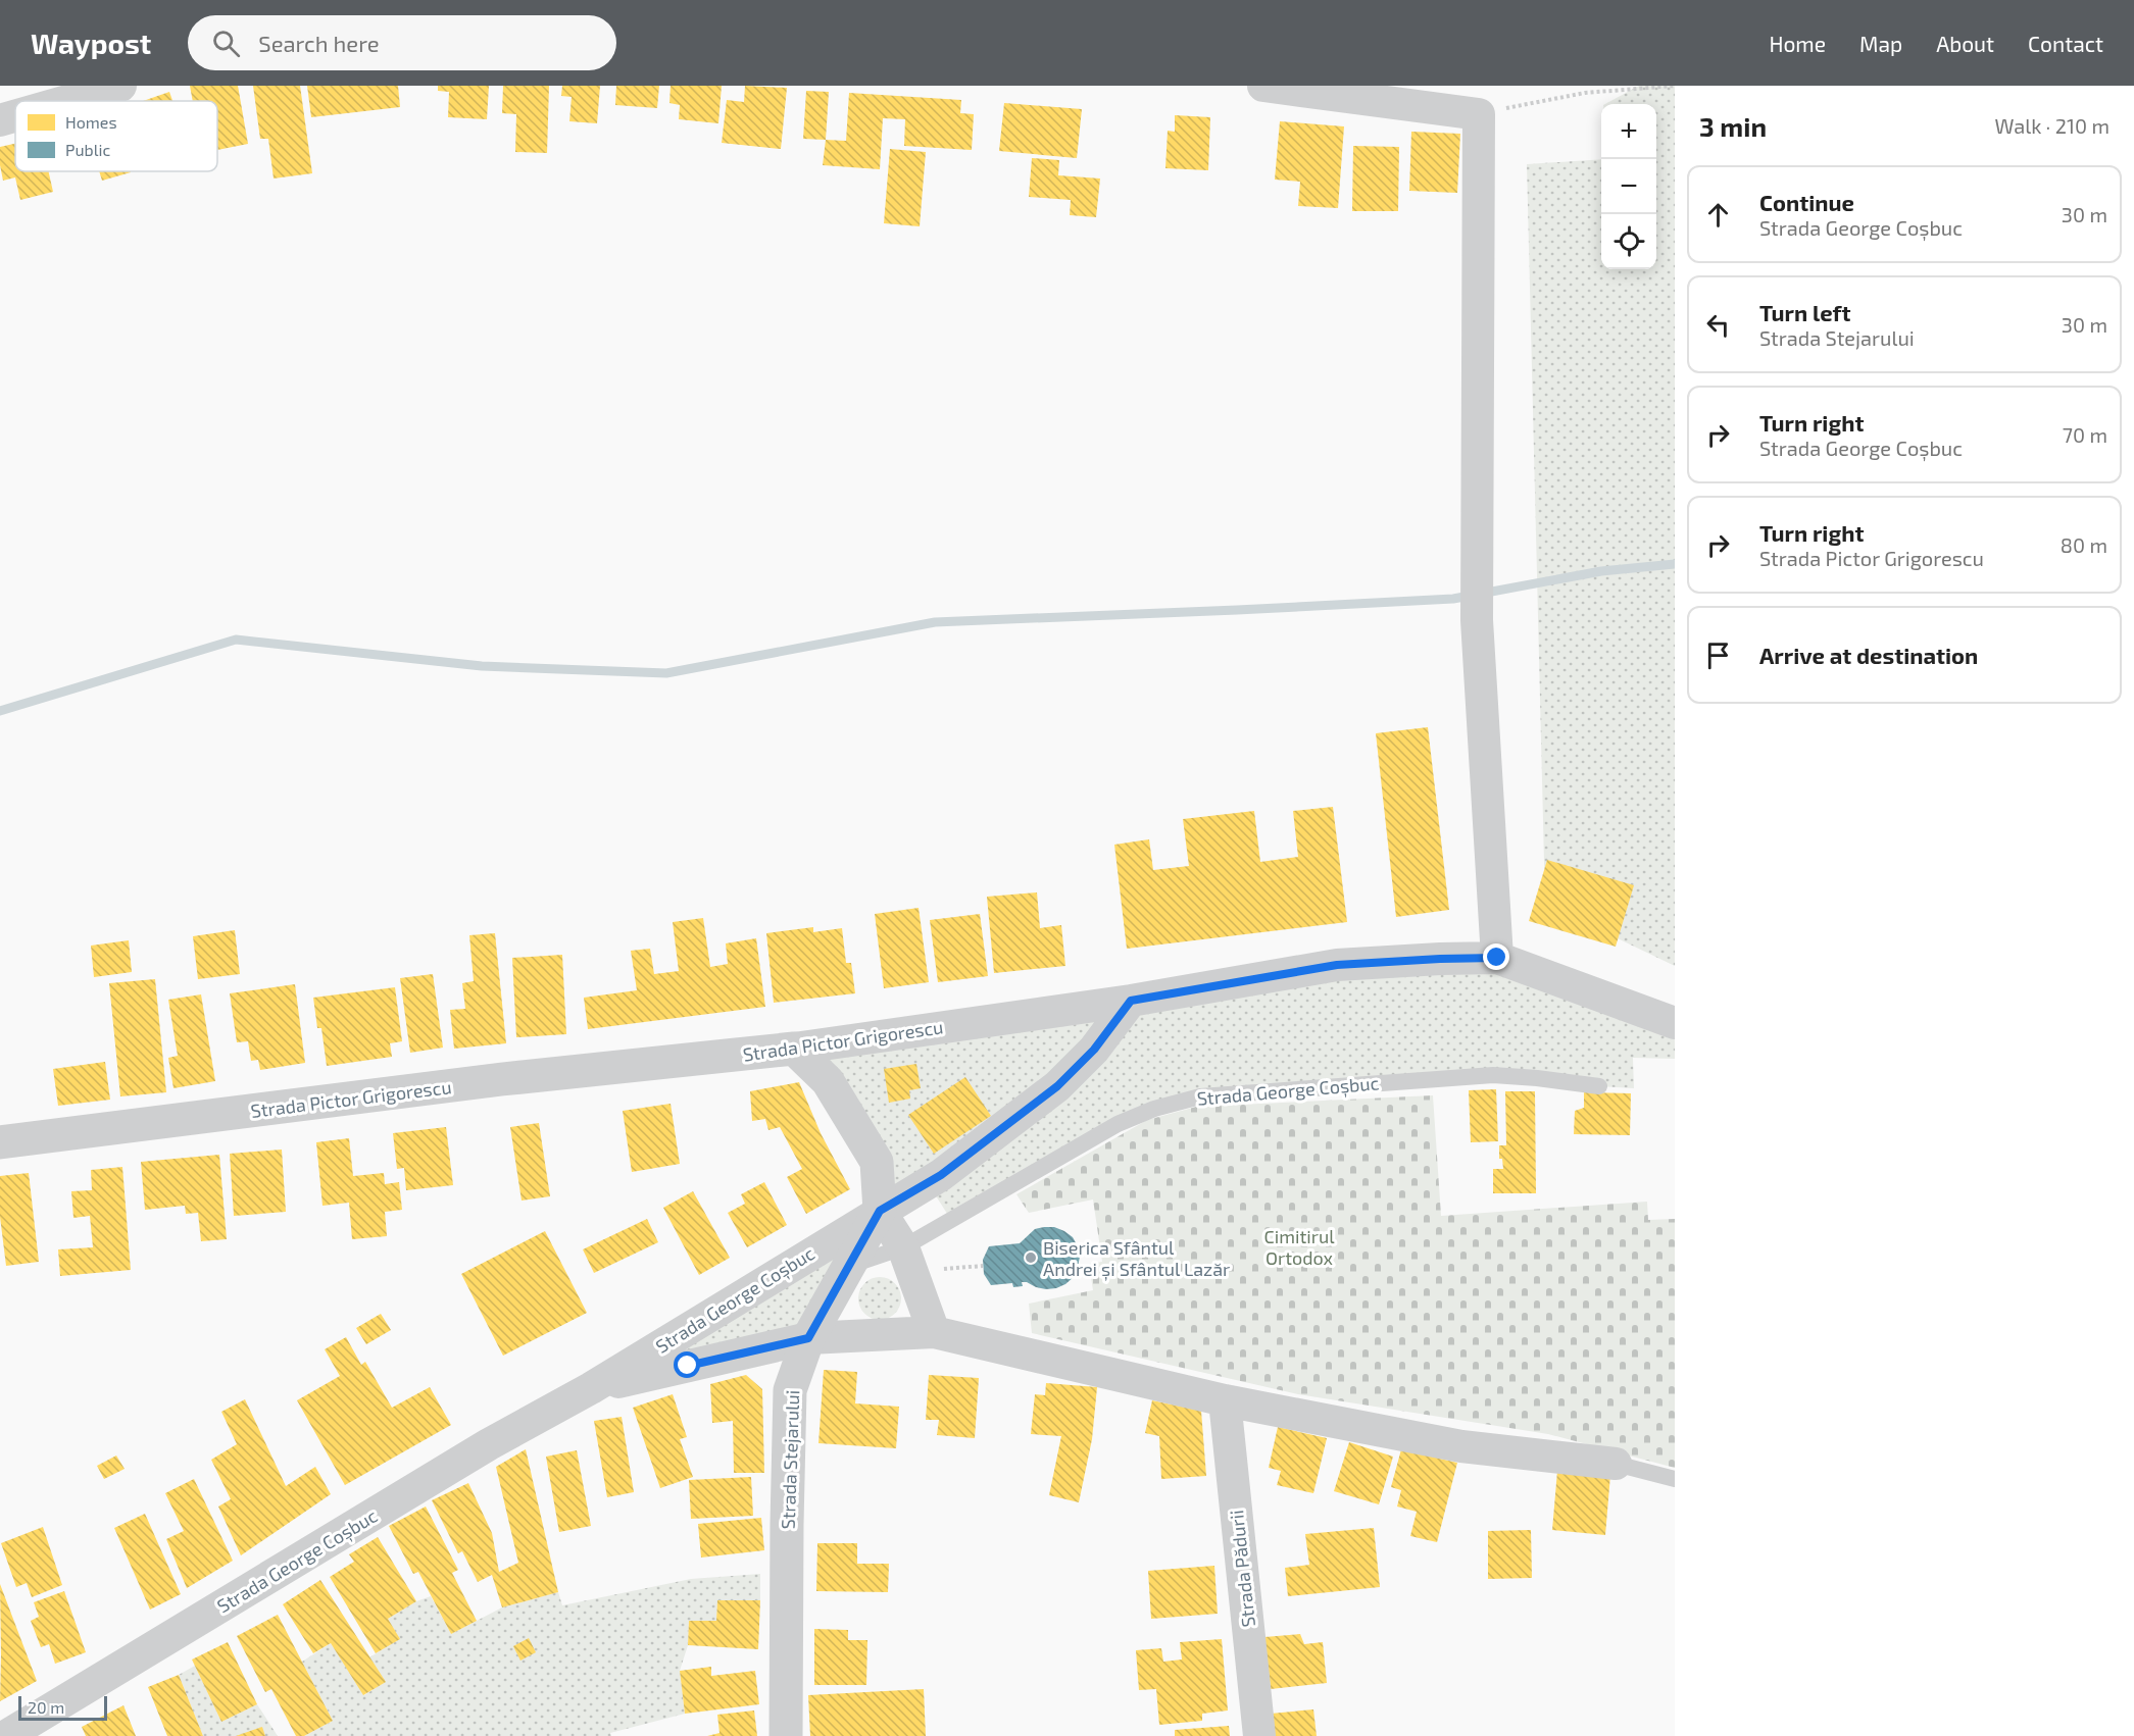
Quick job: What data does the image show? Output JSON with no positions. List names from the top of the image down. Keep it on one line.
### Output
{"streets":{"street":["Strada Pictor Grigorescu","Strada George Coșbuc","Strada Stejarului","Strada Pădurii"]},"crossings":[["Strada Pictor Grigorescu","Strada George Coșbuc"],["Strada George Coșbuc","Strada Stejarului"],["Strada George Coșbuc","Strada Pădurii"]],"parks":["Cimitirul Ortodox"],"places":["Biserica Sfântul Andrei și Sfântul Lazăr"],"legend":["Homes","Public"],"scale_bar":"20 m","page":{"header":"Waypost","search":"Search here","nav":["Home","Map","About","Contact"],"heading":["3 min","Walk · 210 m"],"map_buttons":["+","−"],"list":[["Continue","Strada George Coșbuc","30 m"],["Turn left","Strada Stejarului","30 m"],["Turn right","Strada George Coșbuc","70 m"],["Turn right","Strada Pictor Grigorescu","80 m"],"Arrive at destination"],"scale":"20 m"}}
